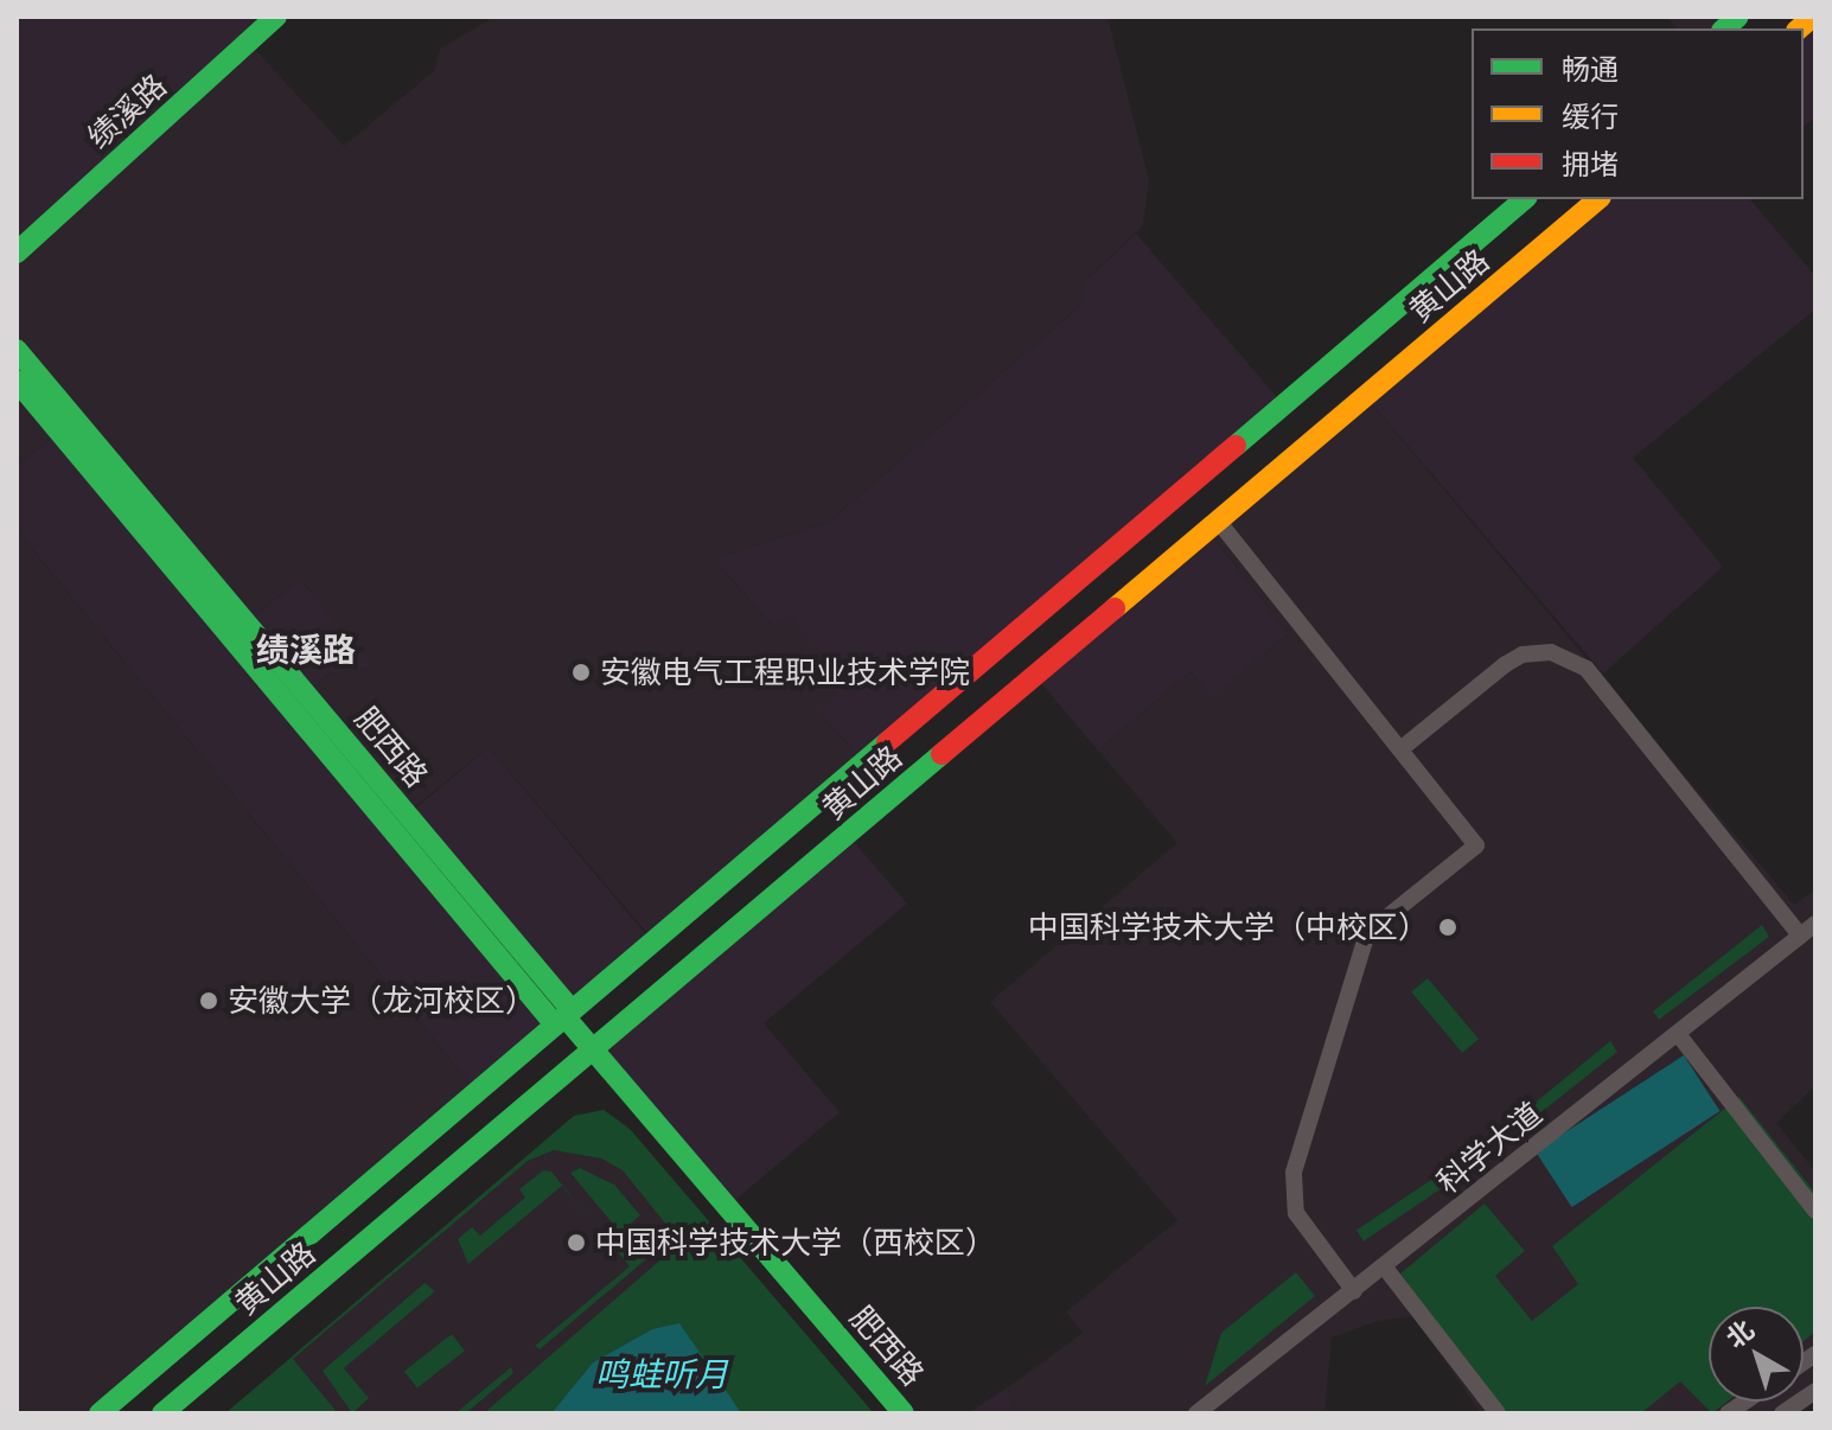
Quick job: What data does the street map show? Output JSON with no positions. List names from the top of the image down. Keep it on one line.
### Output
{"streets":{"main road":["绩溪路","黄山路","肥西路"],"street":["科学大道"]},"crossings":[["黄山路","肥西路"]],"districts":["绩溪路"],"water":["鸣蛙听月"],"places":["安徽电气工程职业技术学院","中国科学技术大学（中校区）","安徽大学（龙河校区）","中国科学技术大学（西校区）"],"legend":["畅通","缓行","拥堵"],"north":"top left"}
